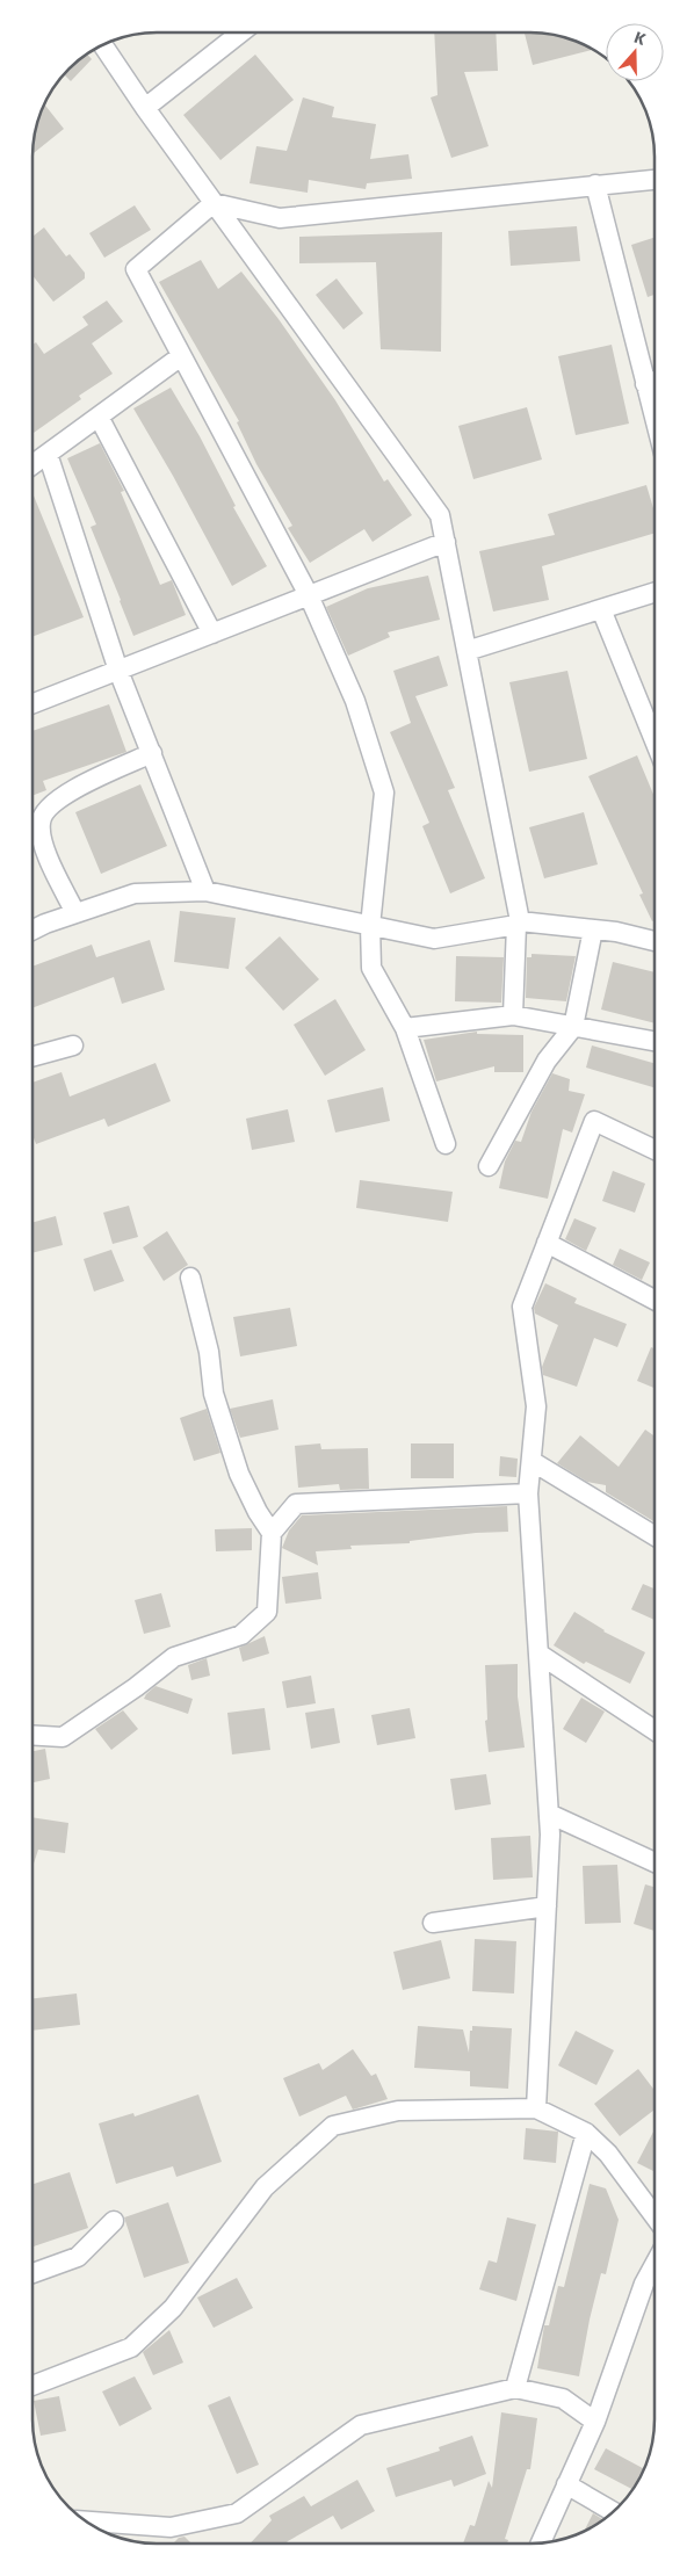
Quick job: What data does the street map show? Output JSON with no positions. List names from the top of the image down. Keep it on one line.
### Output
{"north":"top"}
